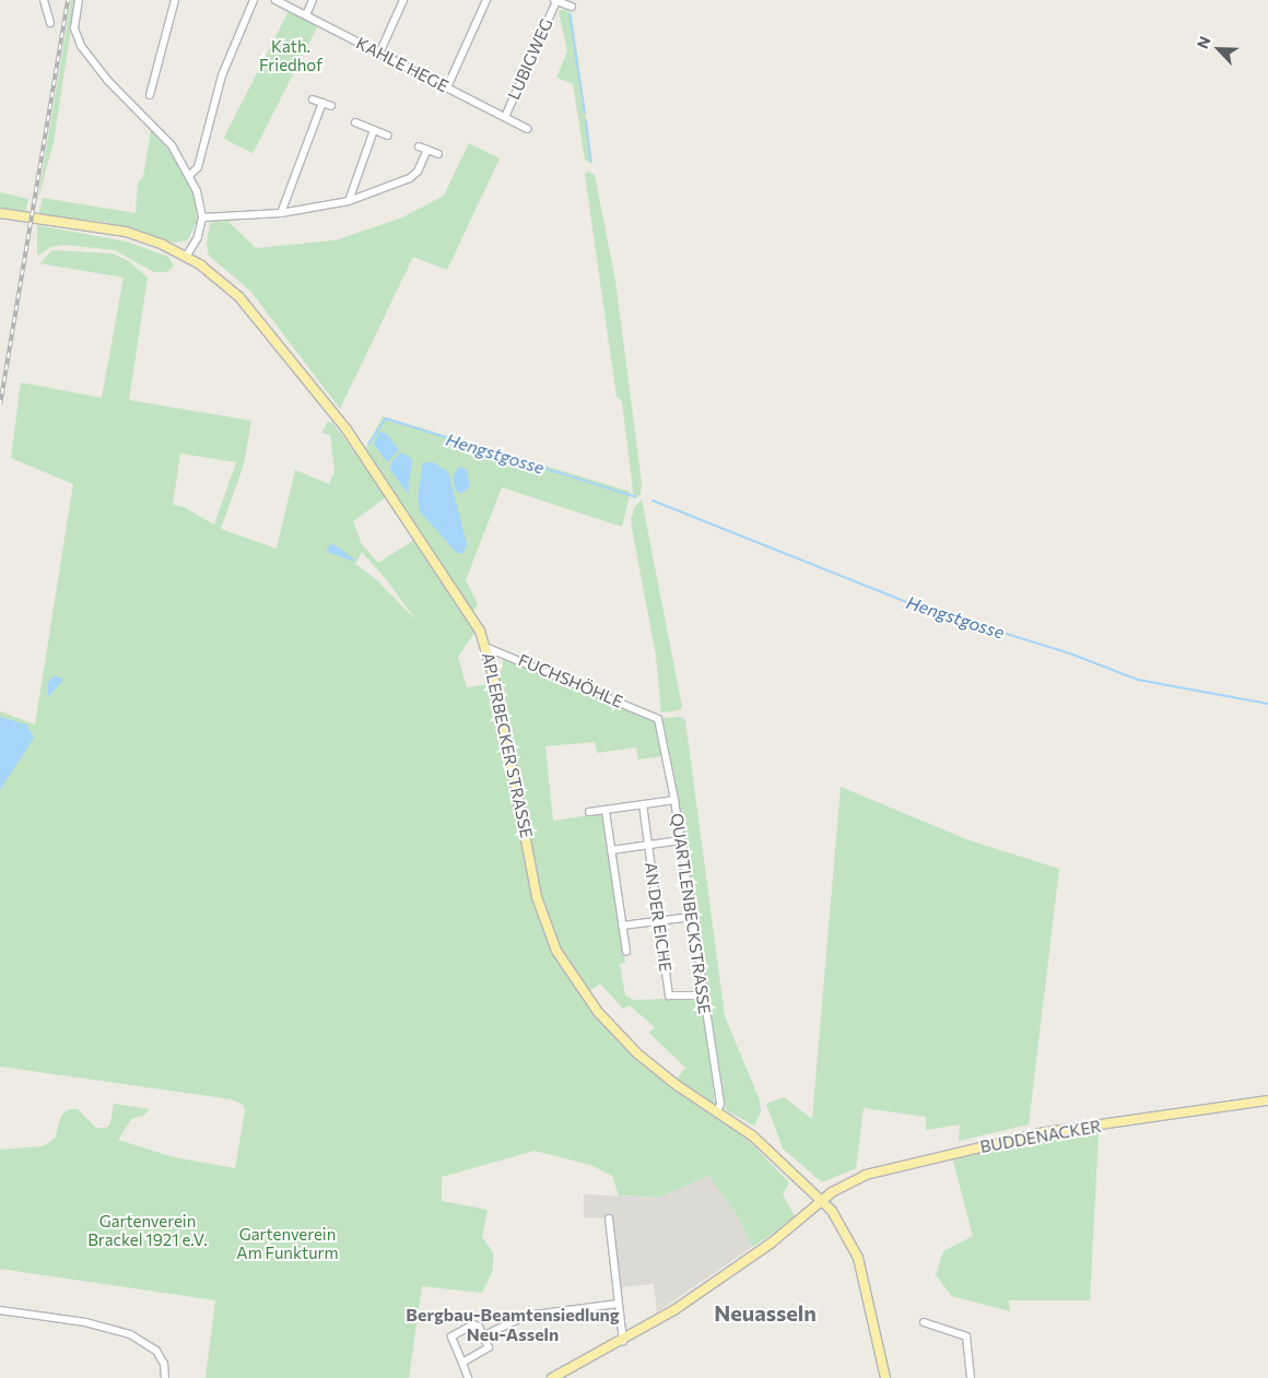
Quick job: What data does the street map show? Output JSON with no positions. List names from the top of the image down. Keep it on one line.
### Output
{"streets":{"main road":["APLERBECKER STRASSE","BUDDENACKER"],"street":["LUBIGWEG","KAHLE HEGE","FUCHSHÖHLE","QUARTLENBECKSTRASSE","AN DER EICHE"]},"crossings":[["LUBIGWEG","KAHLE HEGE"],["FUCHSHÖHLE","APLERBECKER STRASSE"],["FUCHSHÖHLE","QUARTLENBECKSTRASSE"],["APLERBECKER STRASSE","QUARTLENBECKSTRASSE"],["APLERBECKER STRASSE","BUDDENACKER"],["QUARTLENBECKSTRASSE","AN DER EICHE"]],"districts":["Neuasseln","Bergbau-Beamtensiedlung Neu-Asseln"],"water":["Hengstgosse"],"parks":["Kath. Friedhof","Gartenverein Brackel 1921 e.V.","Gartenverein Am Funkturm"],"north":"top left"}
